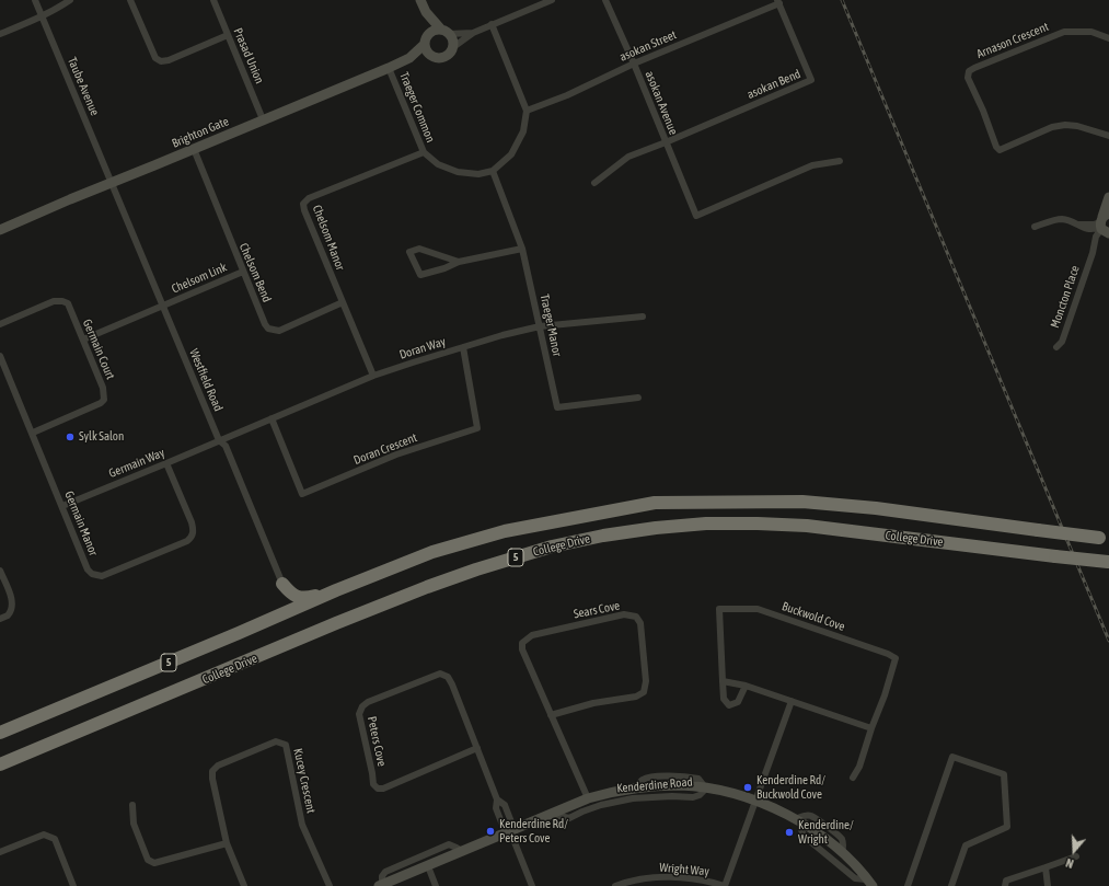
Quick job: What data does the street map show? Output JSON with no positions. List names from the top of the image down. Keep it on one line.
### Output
{"streets":{"highway":["College Drive","5"],"street":["Arnason Crescent","asokan Street","Prasad Union","asokan Bend","Taube Avenue","asokan Avenue","Traeger Common","Brighton Gate","Chelsom Manor","Chelsom Bend","Chelsom Link","Moncton Place","Traeger Manor","Doran Way","Germain Court","Westfield Road","Doran Crescent","Germain Way","Germain Manor","Sears Cove","Buckwold Cove","Peters Cove","Kucey Crescent","Kenderdine Road","Wright Way"]},"crossings":[["asokan Street","asokan Bend"],["asokan Street","asokan Avenue"],["Prasad Union","Brighton Gate"],["asokan Bend","asokan Avenue"],["Taube Avenue","Brighton Gate"],["Taube Avenue","Westfield Road"],["Traeger Common","Brighton Gate"],["Traeger Common","Chelsom Manor"],["Traeger Common","Traeger Manor"],["Brighton Gate","Chelsom Bend"],["Brighton Gate","Westfield Road"],["Chelsom Manor","Chelsom Bend"],["Chelsom Manor","Doran Way"],["Chelsom Bend","Chelsom Link"],["Chelsom Link","Germain Court"],["Chelsom Link","Westfield Road"],["Traeger Manor","Doran Way"],["Doran Way","Westfield Road"],["Doran Way","Doran Crescent"],["Doran Way","Germain Way"],["Germain Court","Germain Manor"],["Westfield Road","Germain Way"],["Germain Way","Germain Manor"],["Sears Cove","Kenderdine Road"],["Peters Cove","Kenderdine Road"]],"places":["Sylk Salon","Kenderdine Rd/ Buckwold Cove","Kenderdine Rd/ Peters Cove","Kenderdine/ Wright"],"north":"bottom"}
